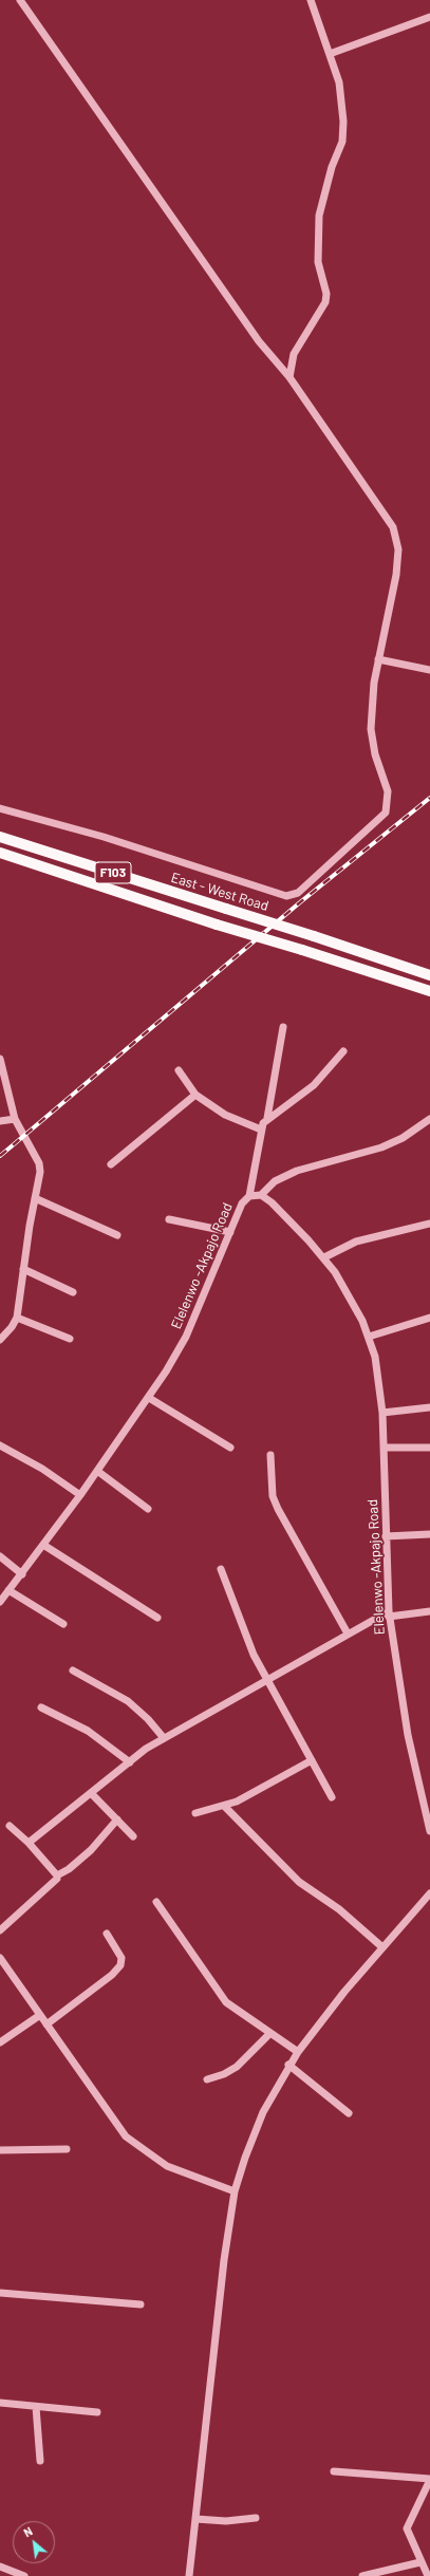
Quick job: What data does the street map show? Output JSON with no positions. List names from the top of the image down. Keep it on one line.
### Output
{"streets":{"main road":["F103","East - West Road"],"street":["Elelenwo -Akpajo Road"]},"north":"top left"}
